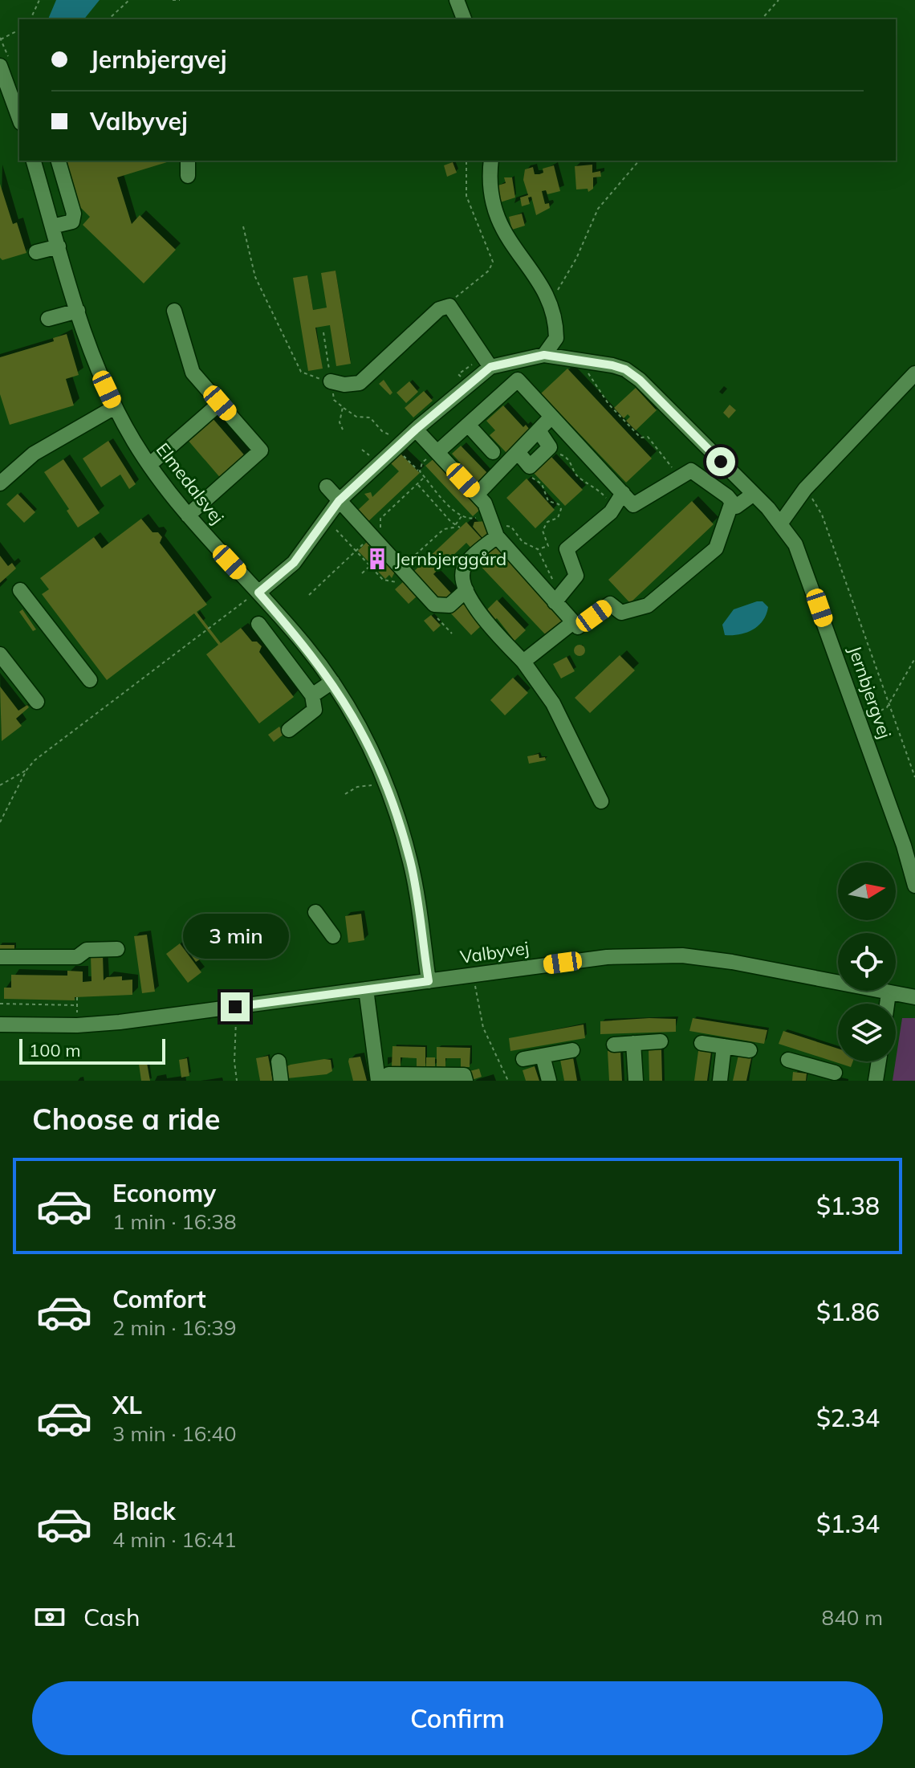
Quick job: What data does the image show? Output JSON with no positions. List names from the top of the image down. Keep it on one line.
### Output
{"streets":{"street":["Elmedalsvej","Jernbjergvej","Valbyvej"]},"crossings":[["Elmedalsvej","Valbyvej"]],"places":{"building":["Jernbjerggård"]},"scale_bar":"100 m","north":"right","page":{"banner":["Jernbjergvej","Valbyvej"],"bubble":"3 min","scale":"100 m","heading":"Choose a ride","list":[{"name":"Economy","note":"1 min · 16:38","value":"$1.38"},{"name":"Comfort","note":"2 min · 16:39","value":"$1.86"},{"name":"XL","note":"3 min · 16:40","value":"$2.34"},{"name":"Black","note":"4 min · 16:41","value":"$1.34"}],"pay":["Cash","840 m"],"buttons":"Confirm"}}
